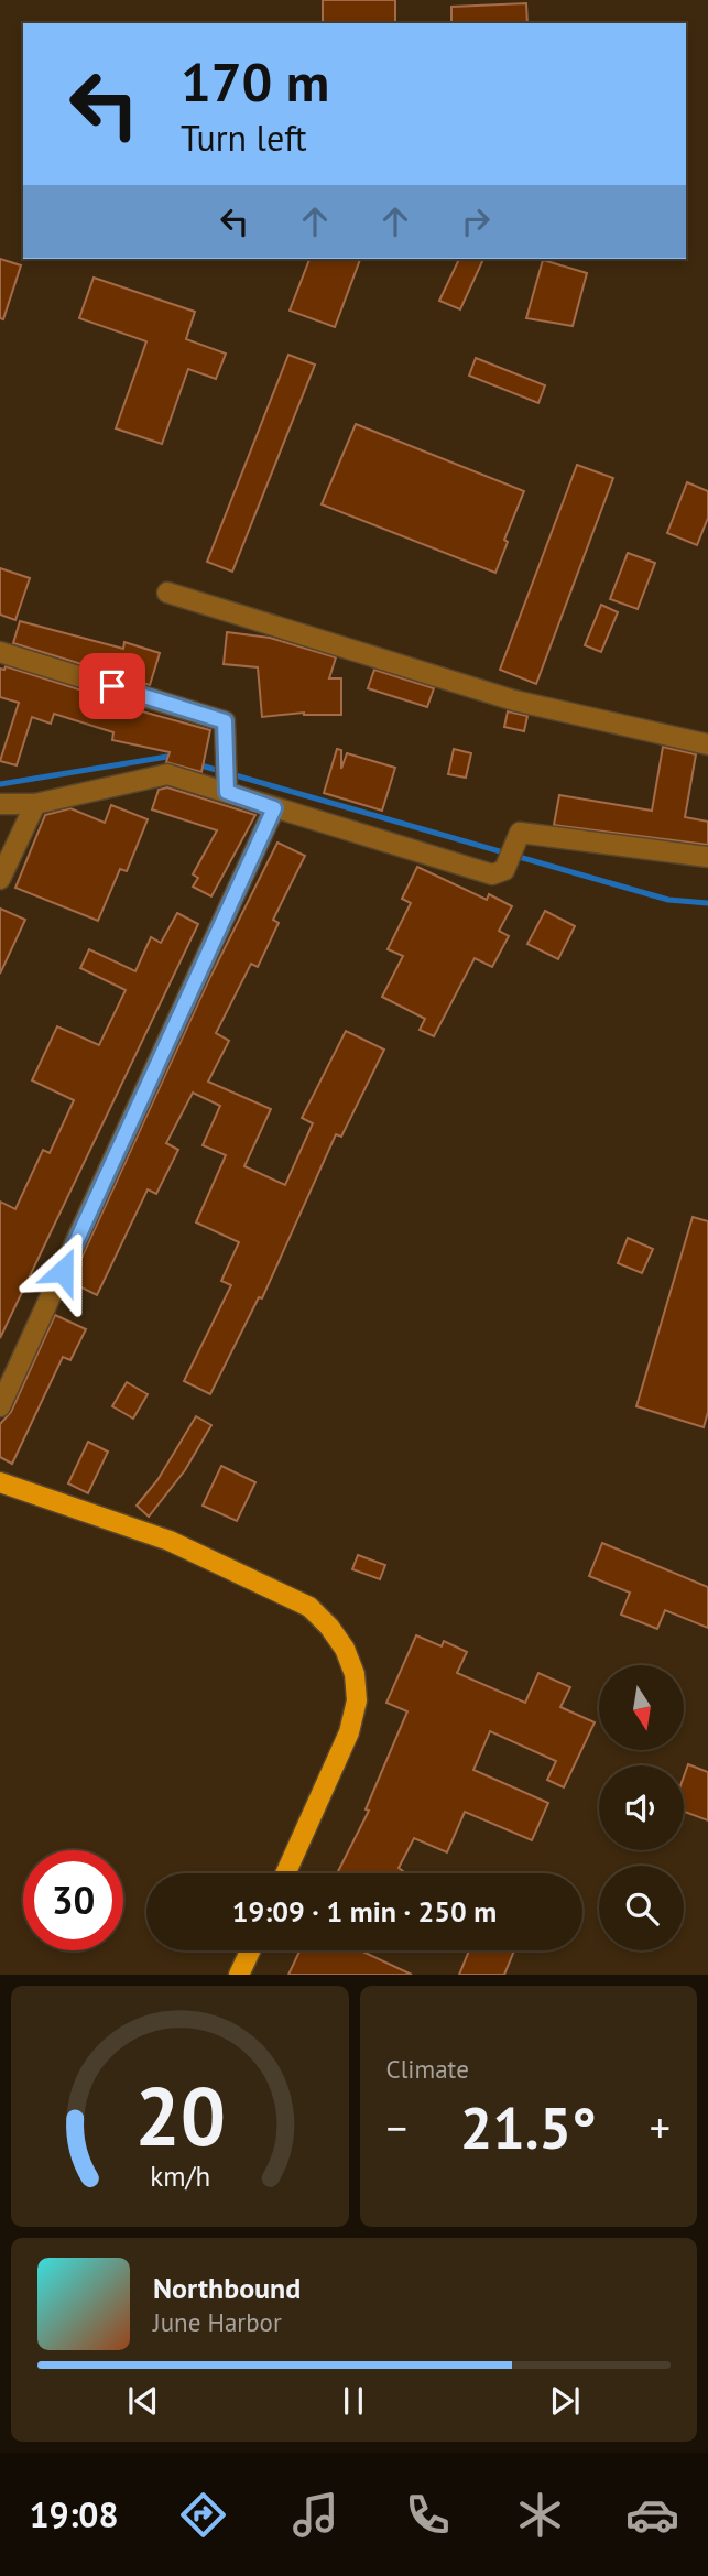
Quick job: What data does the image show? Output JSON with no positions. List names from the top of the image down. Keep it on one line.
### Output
{"north":"bottom","page":{"turn":["170 m","Turn left"],"limit":"30","trip":"19:09 · 1 min · 250 m","tile":"Climate","heat":["−","21.5°","+"],"song":["Northbound","June Harbor"],"tabs":"19:08","gauge":["20","km/h"]}}
